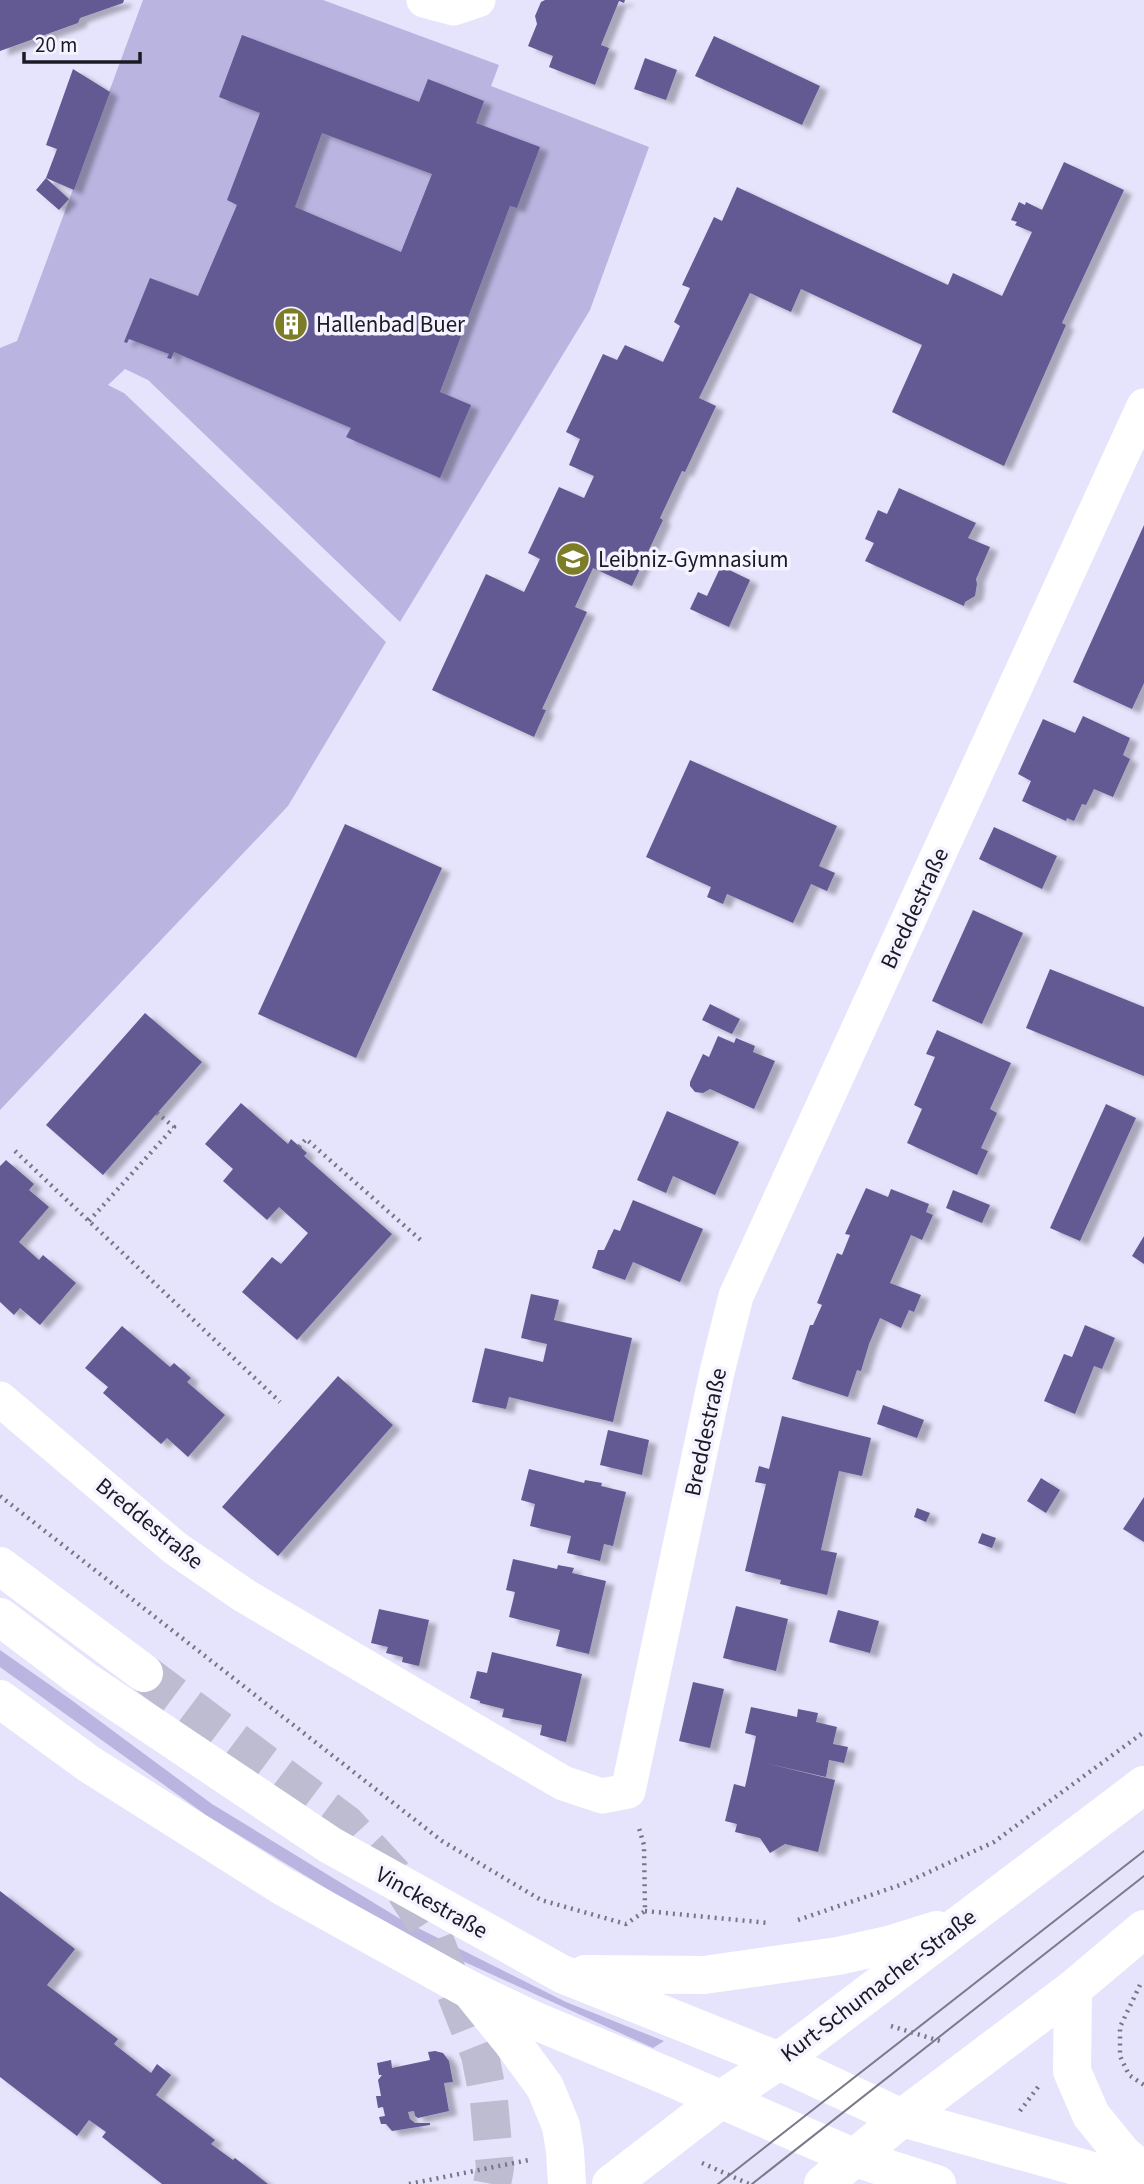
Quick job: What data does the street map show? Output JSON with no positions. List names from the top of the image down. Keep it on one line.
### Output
{"streets":{"main road":["Vinckestraße","Kurt-Schumacher-Straße"],"street":["Breddestraße"]},"crossings":[["Vinckestraße","Kurt-Schumacher-Straße"]],"places":{"building":["Hallenbad Buer"],"school or university":["Leibniz-Gymnasium"]},"scale_bar":"20 m"}
